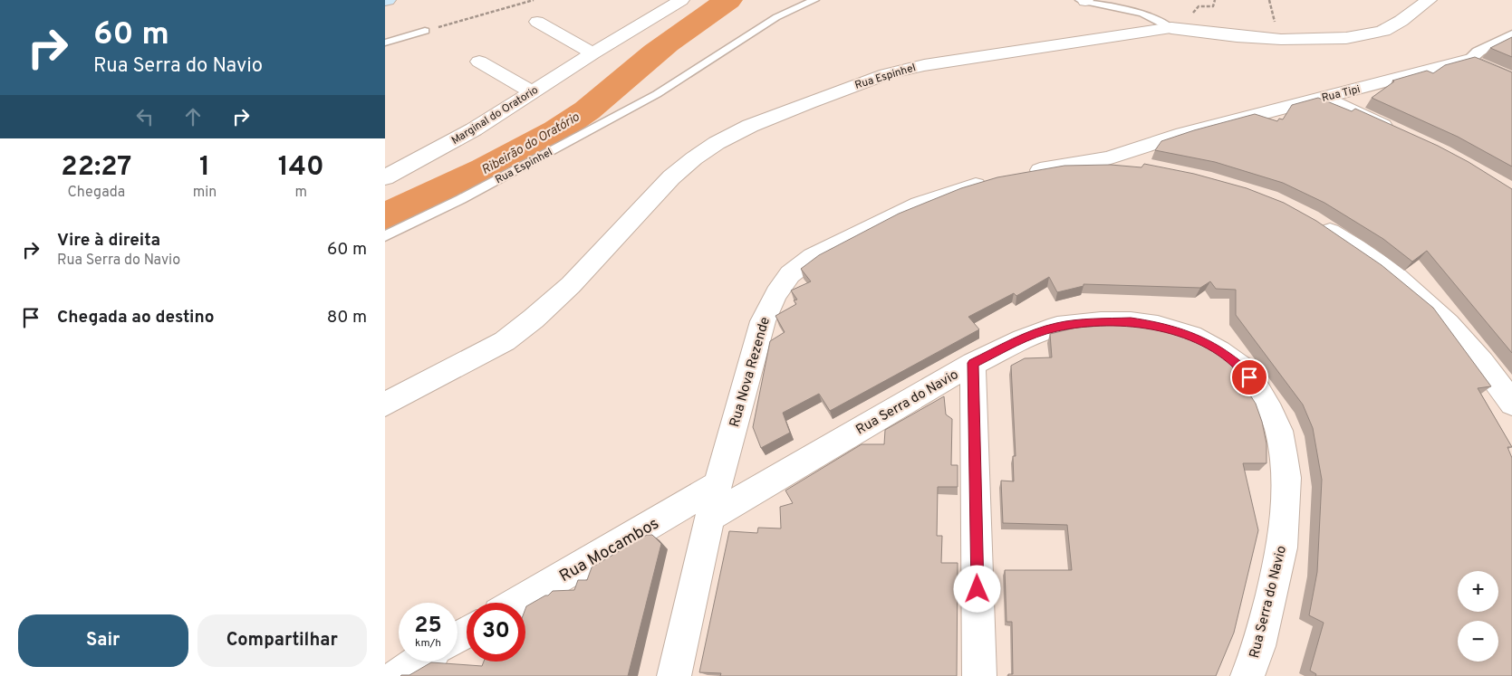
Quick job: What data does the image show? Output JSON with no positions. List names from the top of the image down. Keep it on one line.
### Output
{"streets":{"street":["Rua Espinhel","Rua Tipi","Marginal do Oratorio","Rua Nova Rezende","Rua Serra do Navio","Rua Mocambos"]},"crossings":[["Rua Tipi","Rua Nova Rezende"],["Rua Nova Rezende","Rua Serra do Navio"],["Rua Nova Rezende","Rua Mocambos"]],"water":["Ribeirão do Oratório"],"page":{"turn":["60 m","Rua Serra do Navio"],"eta":["22:27","Chegada","1","min","140","m"],"list":[{"name":"Vire à direita","note":"Rua Serra do Navio","value":"60 m"},{"name":"Chegada ao destino","value":"80 m"}],"map_buttons":["+","−"],"speed":"25 km/h","limit":"30","buttons":["Sair","Compartilhar"]}}
